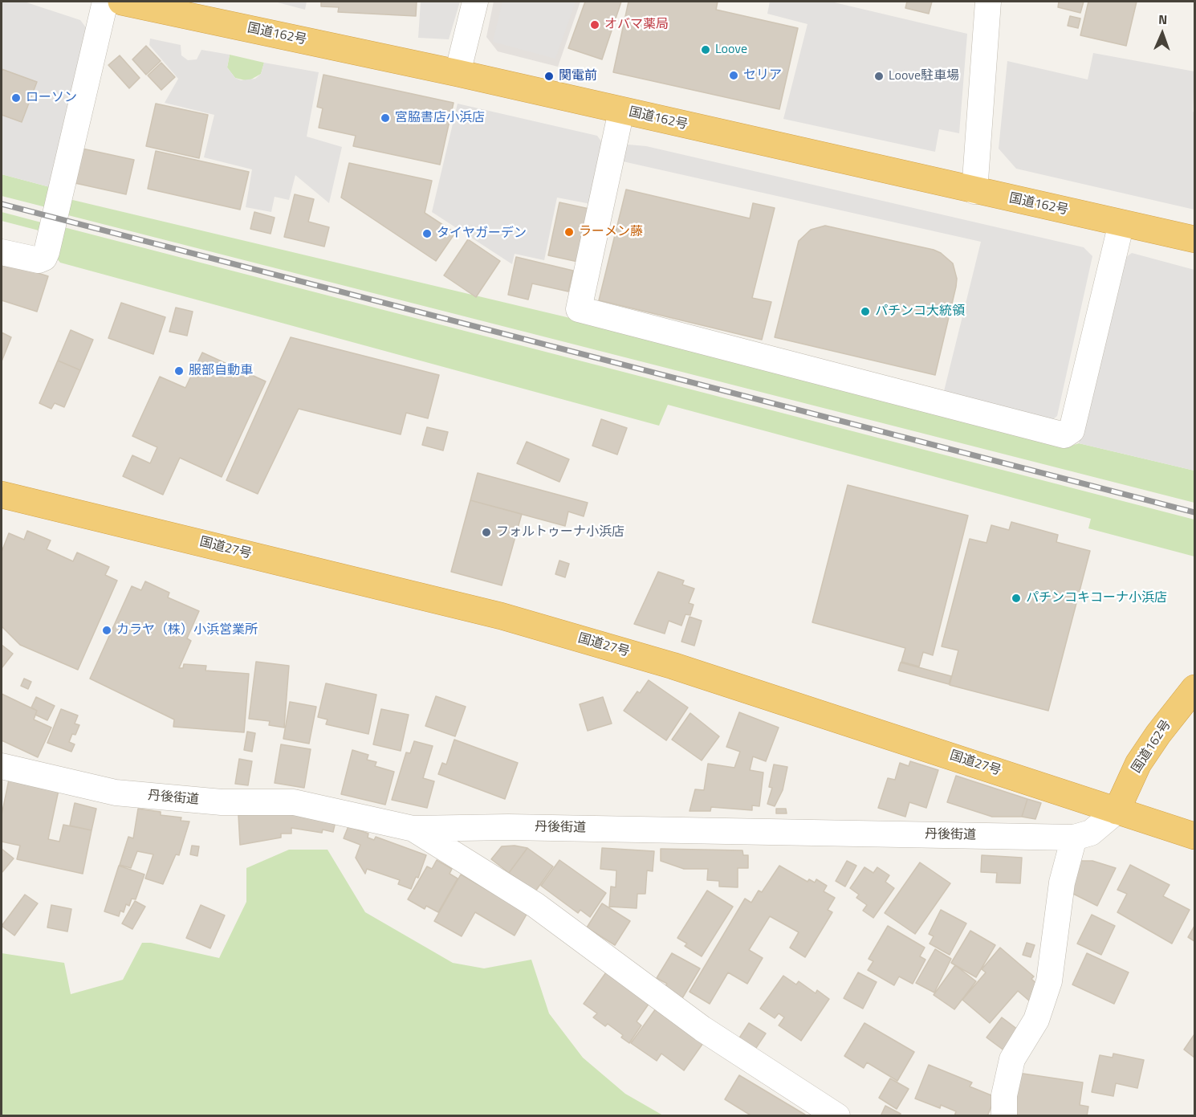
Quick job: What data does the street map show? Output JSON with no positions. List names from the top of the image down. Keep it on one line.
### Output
{"streets":{"highway":["国道162号","国道27号"],"street":["丹後街道"]},"crossings":[["国道162号","国道27号"],["国道162号","丹後街道"],["国道27号","丹後街道"]],"places":["オバマ薬局","Loove","セリア","関電前","Loove駐車場","ローソン","宮脇書店小浜店","ラーメン藤","タイヤガーデン","パチンコ大統領","服部自動車","フォルトゥーナ小浜店","パチンコキコーナ小浜店","カラヤ（株）小浜営業所"],"north":"top"}
